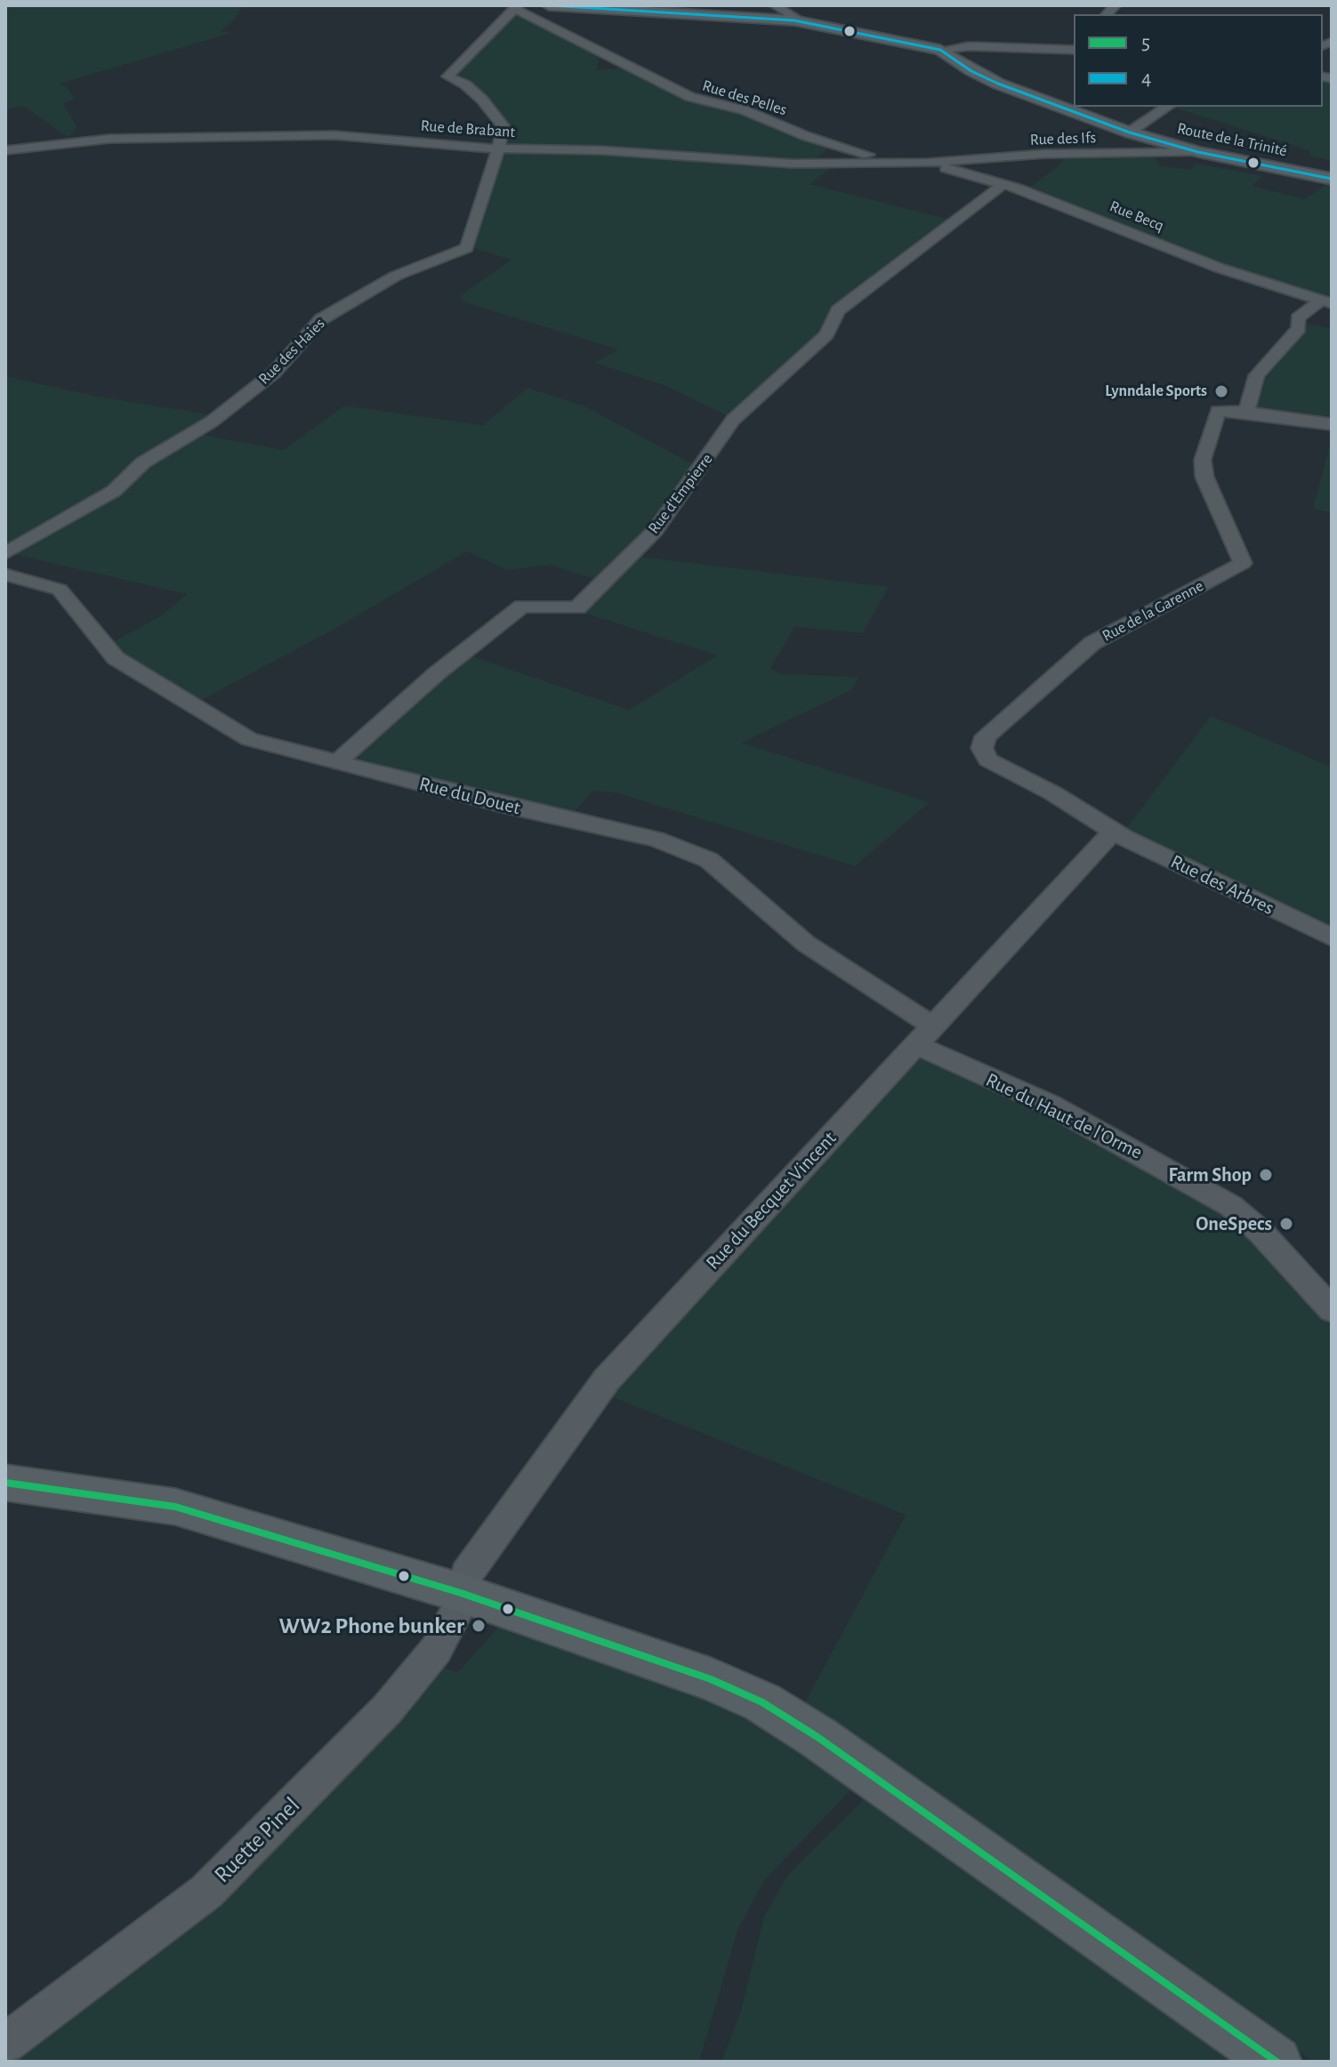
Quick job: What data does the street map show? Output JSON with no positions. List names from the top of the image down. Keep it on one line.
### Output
{"streets":{"main road":["Route de la Trinité"],"street":["Rue des Pelles","Rue de Brabant","Rue des Ifs","Rue Becq","Rue des Haies","Rue d'Empierre","Rue de la Garenne","Rue du Douet","Rue des Arbres","Rue du Haut de l'Orme","Rue du Becquet Vincent","Ruette Pinel"]},"crossings":[["Rue des Pelles","Rue de Brabant"],["Rue de Brabant","Rue des Ifs"],["Rue de Brabant","Rue Becq"],["Rue de Brabant","Rue des Haies"],["Rue des Ifs","Route de la Trinité"],["Rue des Ifs","Rue Becq"],["Rue Becq","Rue d'Empierre"],["Rue d'Empierre","Rue du Douet"],["Rue de la Garenne","Rue des Arbres"],["Rue de la Garenne","Rue du Becquet Vincent"],["Rue du Douet","Rue du Haut de l'Orme"],["Rue du Douet","Rue du Becquet Vincent"],["Rue des Arbres","Rue du Becquet Vincent"],["Rue du Haut de l'Orme","Rue du Becquet Vincent"],["Rue du Becquet Vincent","Ruette Pinel"]],"places":["Lynndale Sports","Farm Shop","OneSpecs","WW2 Phone bunker"],"lines":["transit line 4","transit line 5"],"legend":["5","4"]}
